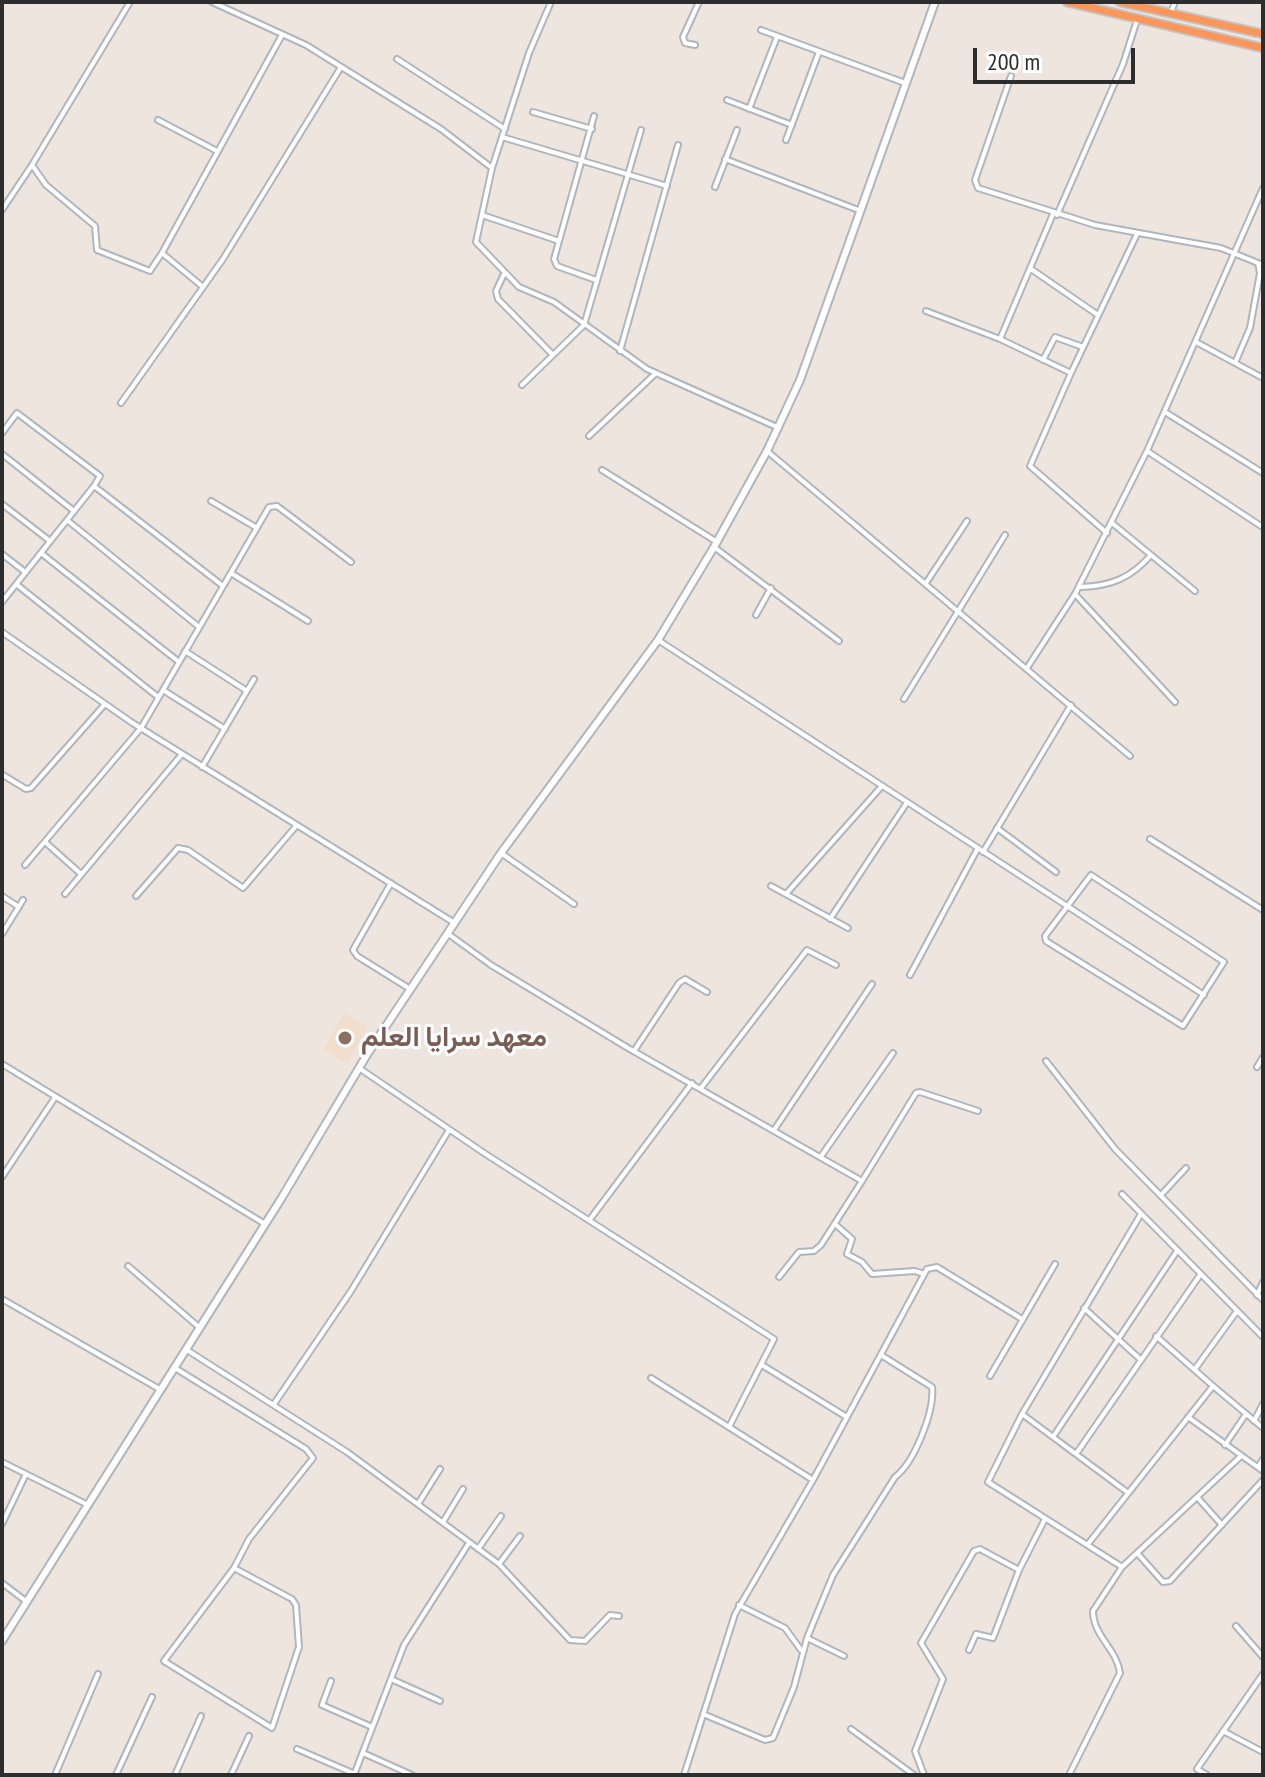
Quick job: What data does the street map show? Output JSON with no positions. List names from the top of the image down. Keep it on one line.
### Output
{"places":["معهد سرايا العلم"],"scale_bar":"200 m"}
